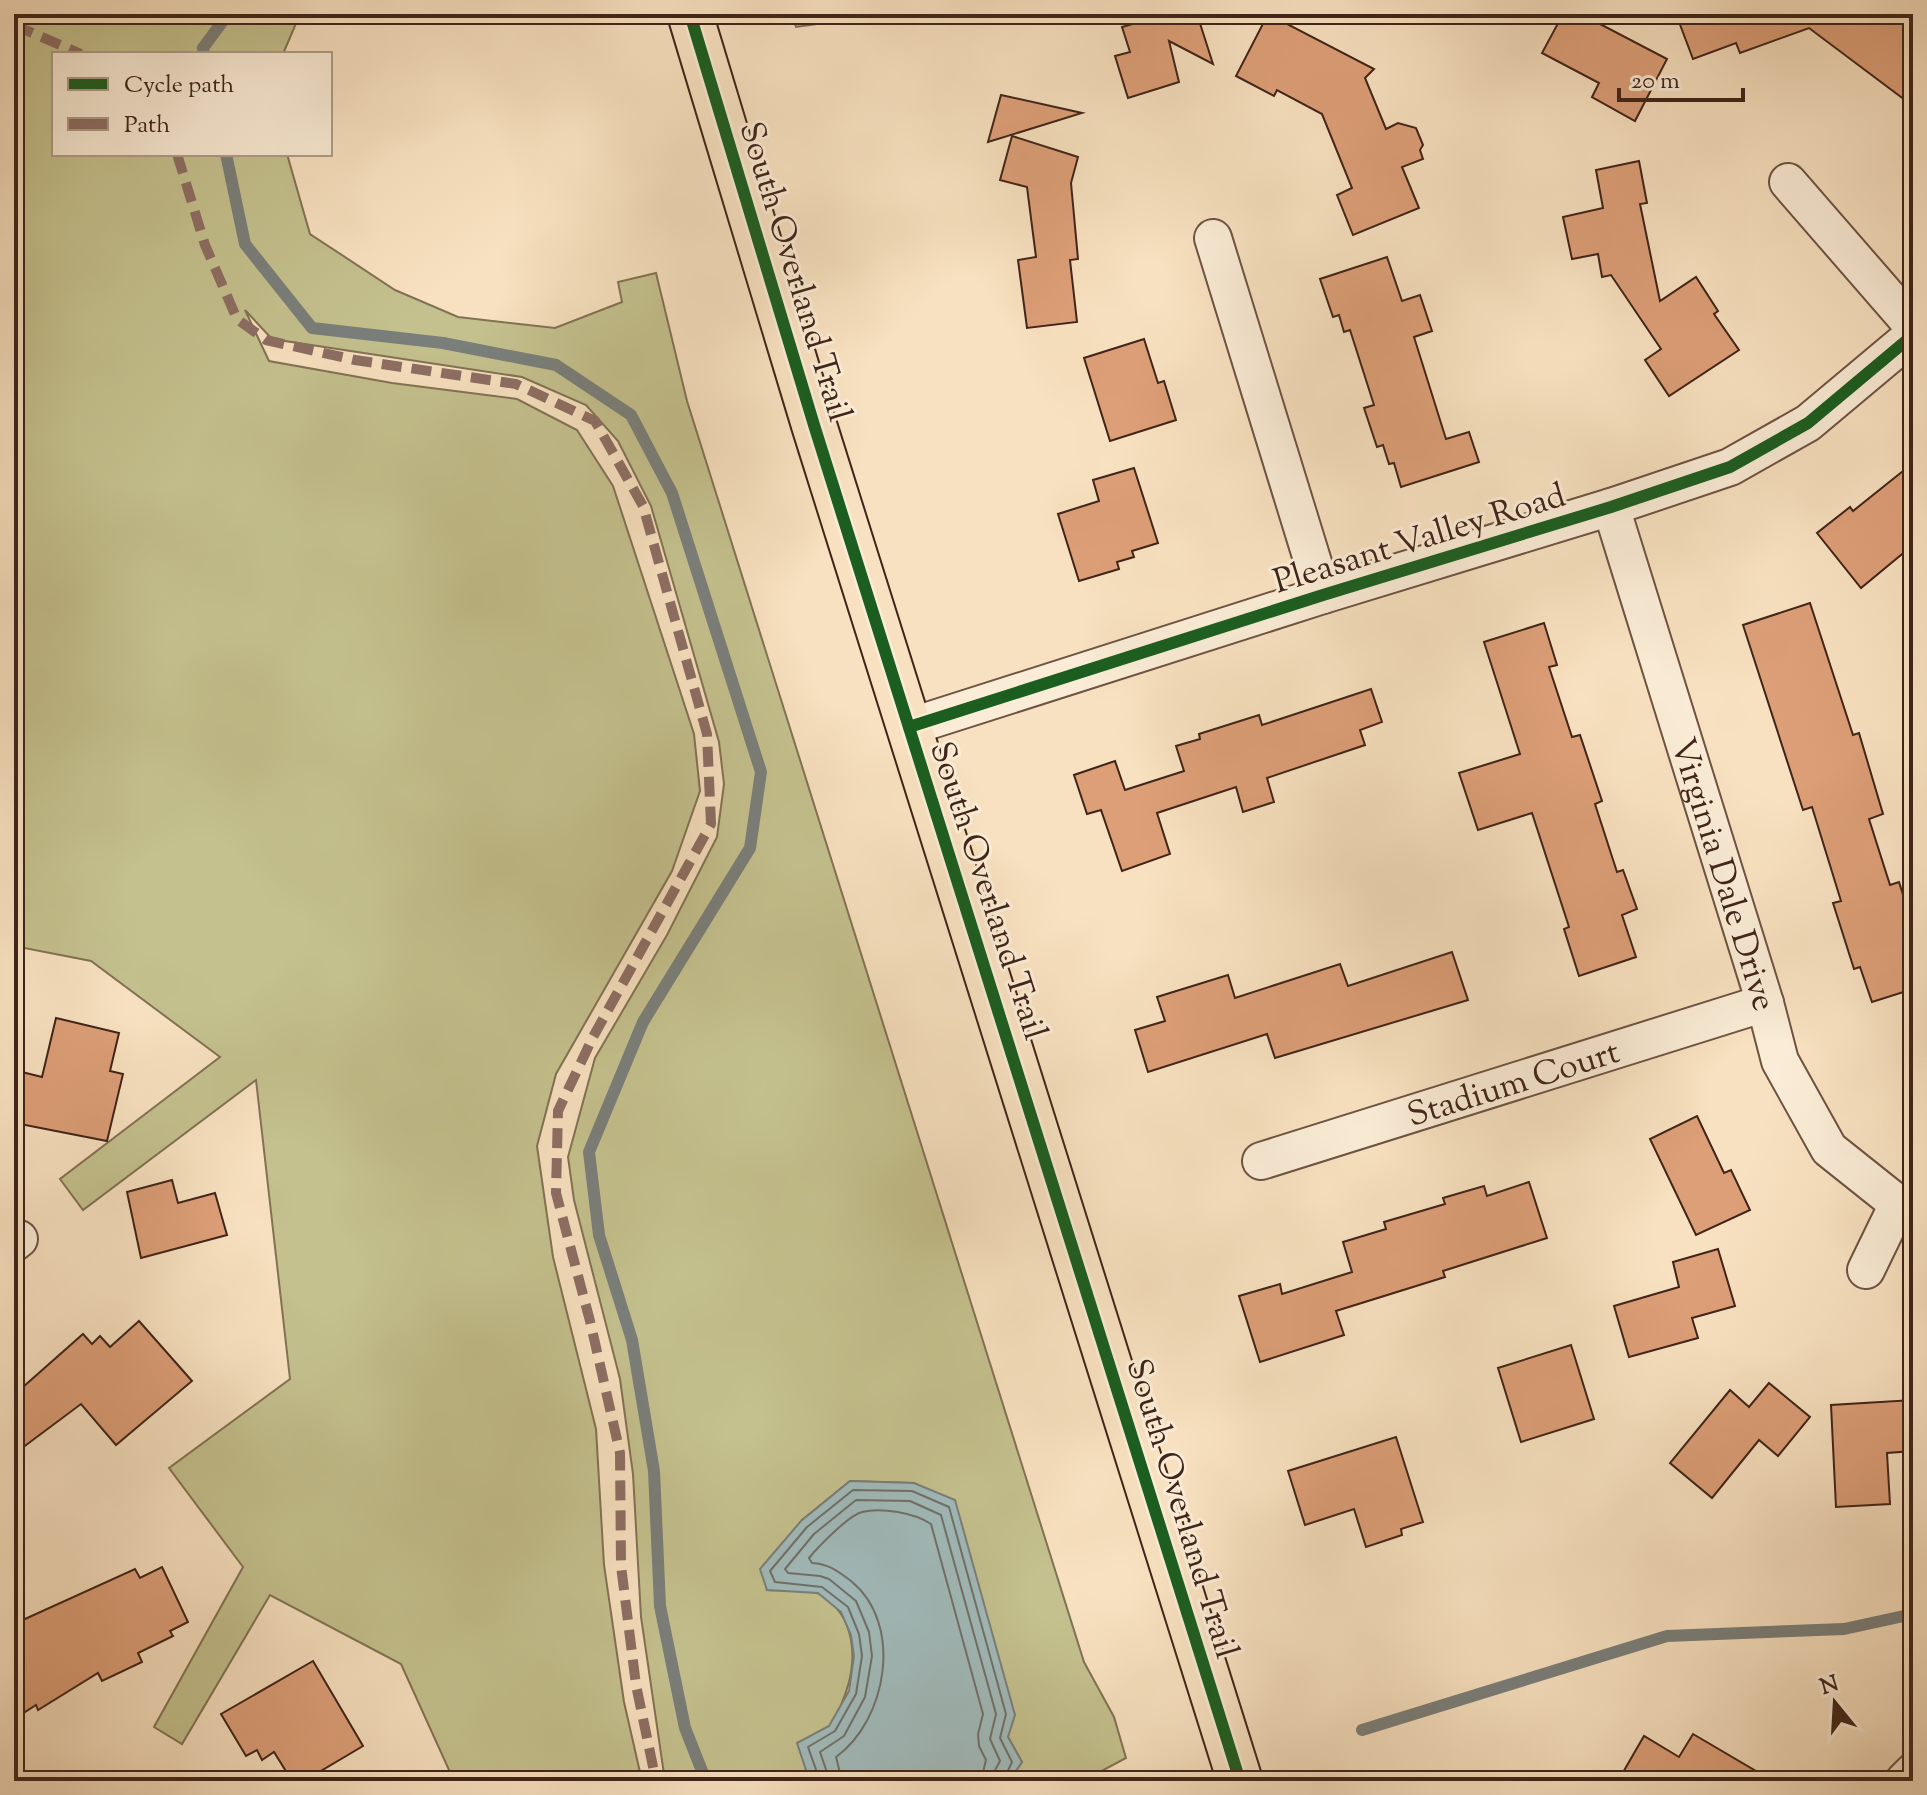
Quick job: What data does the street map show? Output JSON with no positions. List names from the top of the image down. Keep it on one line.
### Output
{"streets":{"main road":["South Overland Trail"],"street":["Pleasant Valley Road","Virginia Dale Drive","Stadium Court"]},"crossings":[["South Overland Trail","Pleasant Valley Road"],["Pleasant Valley Road","Virginia Dale Drive"],["Virginia Dale Drive","Stadium Court"]],"legend":["Cycle path","Path"],"scale_bar":"20 m","north":"top"}
